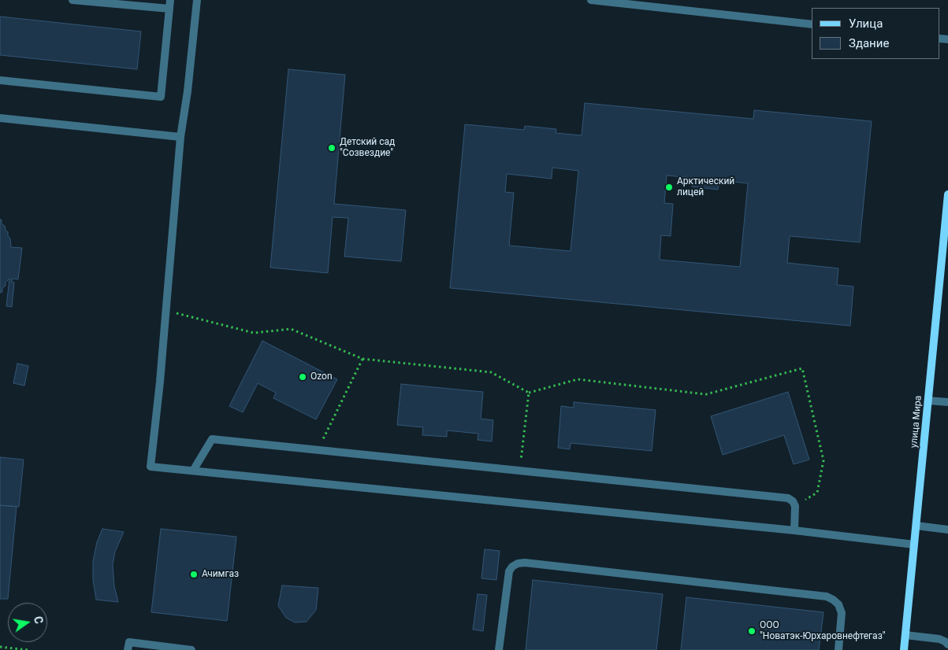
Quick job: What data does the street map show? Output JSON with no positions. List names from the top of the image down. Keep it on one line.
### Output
{"streets":{"main road":["улица Мира"]},"places":["Детский сад \"Созвездие\"","Арктический лицей","Ozon","Ачимгаз","ООО \"Новатэк-Юрхаровнефтегаз\""],"legend":["Улица","Здание"],"north":"right"}
